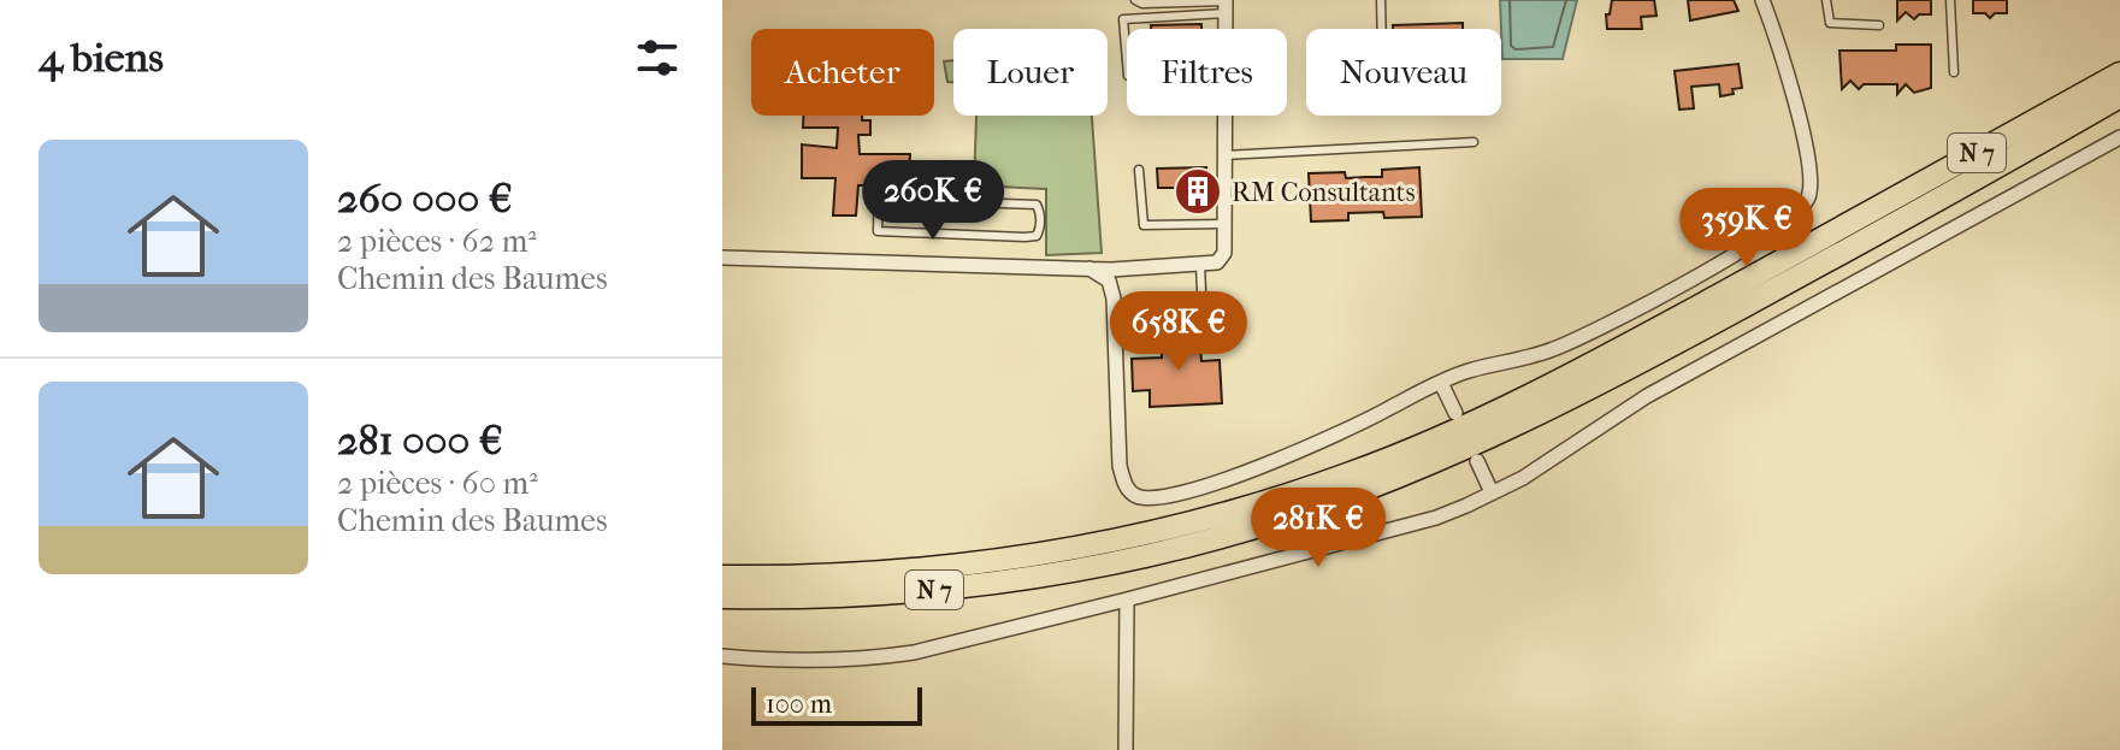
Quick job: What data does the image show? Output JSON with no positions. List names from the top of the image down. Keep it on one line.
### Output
{"streets":{"highway":["N 7"]},"places":{"building":["RM Consultants"]},"scale_bar":"100 m","page":{"heading":"4 biens","chip":["Acheter","Louer","Filtres","Nouveau"],"list":[{"name":"260 000 €","note":"2 pièces · 62 m² · Chemin des Baumes"},{"name":"281 000 €","note":"2 pièces · 60 m² · Chemin des Baumes"}],"price":["260K €","359K €","658K €","281K €"],"scale":"100 m"}}
